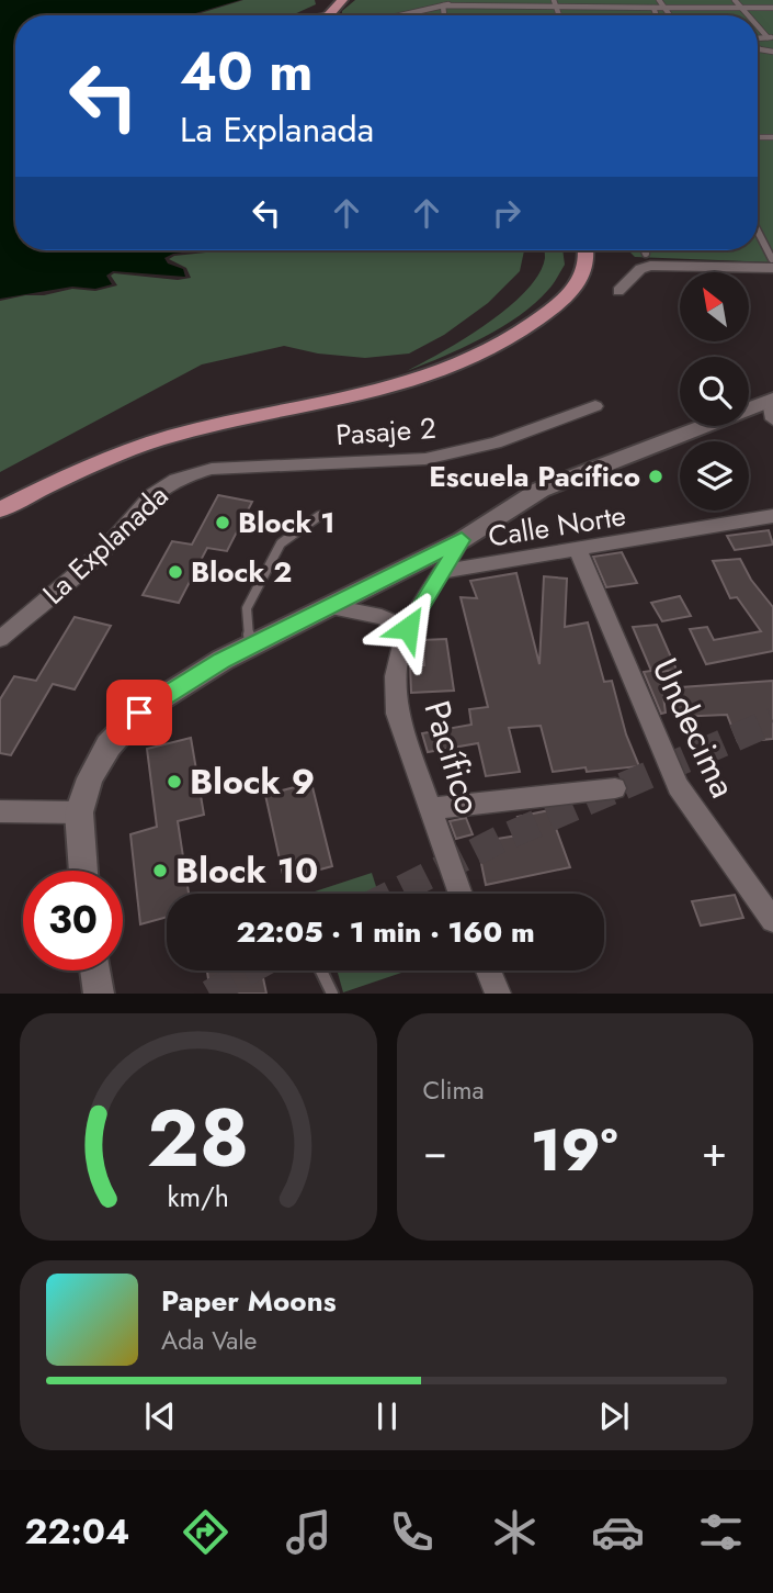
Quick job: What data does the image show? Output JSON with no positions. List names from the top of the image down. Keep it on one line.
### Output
{"streets":{"street":["Pasaje 2","Calle Norte","La Explanada","Undecima","Pacífico"]},"crossings":[["Pasaje 2","La Explanada"],["Calle Norte","Undecima"],["Calle Norte","Pacífico"]],"places":["Escuela Pacífico","Block 1","Block 2","Block 9","Block 10"],"north":"top left","page":{"turn":["40 m","La Explanada"],"limit":"30","trip":"22:05 · 1 min · 160 m","tile":"Clima","heat":["−","19°","+"],"song":["Paper Moons","Ada Vale"],"tabs":"22:04","gauge":["28","km/h"]}}
